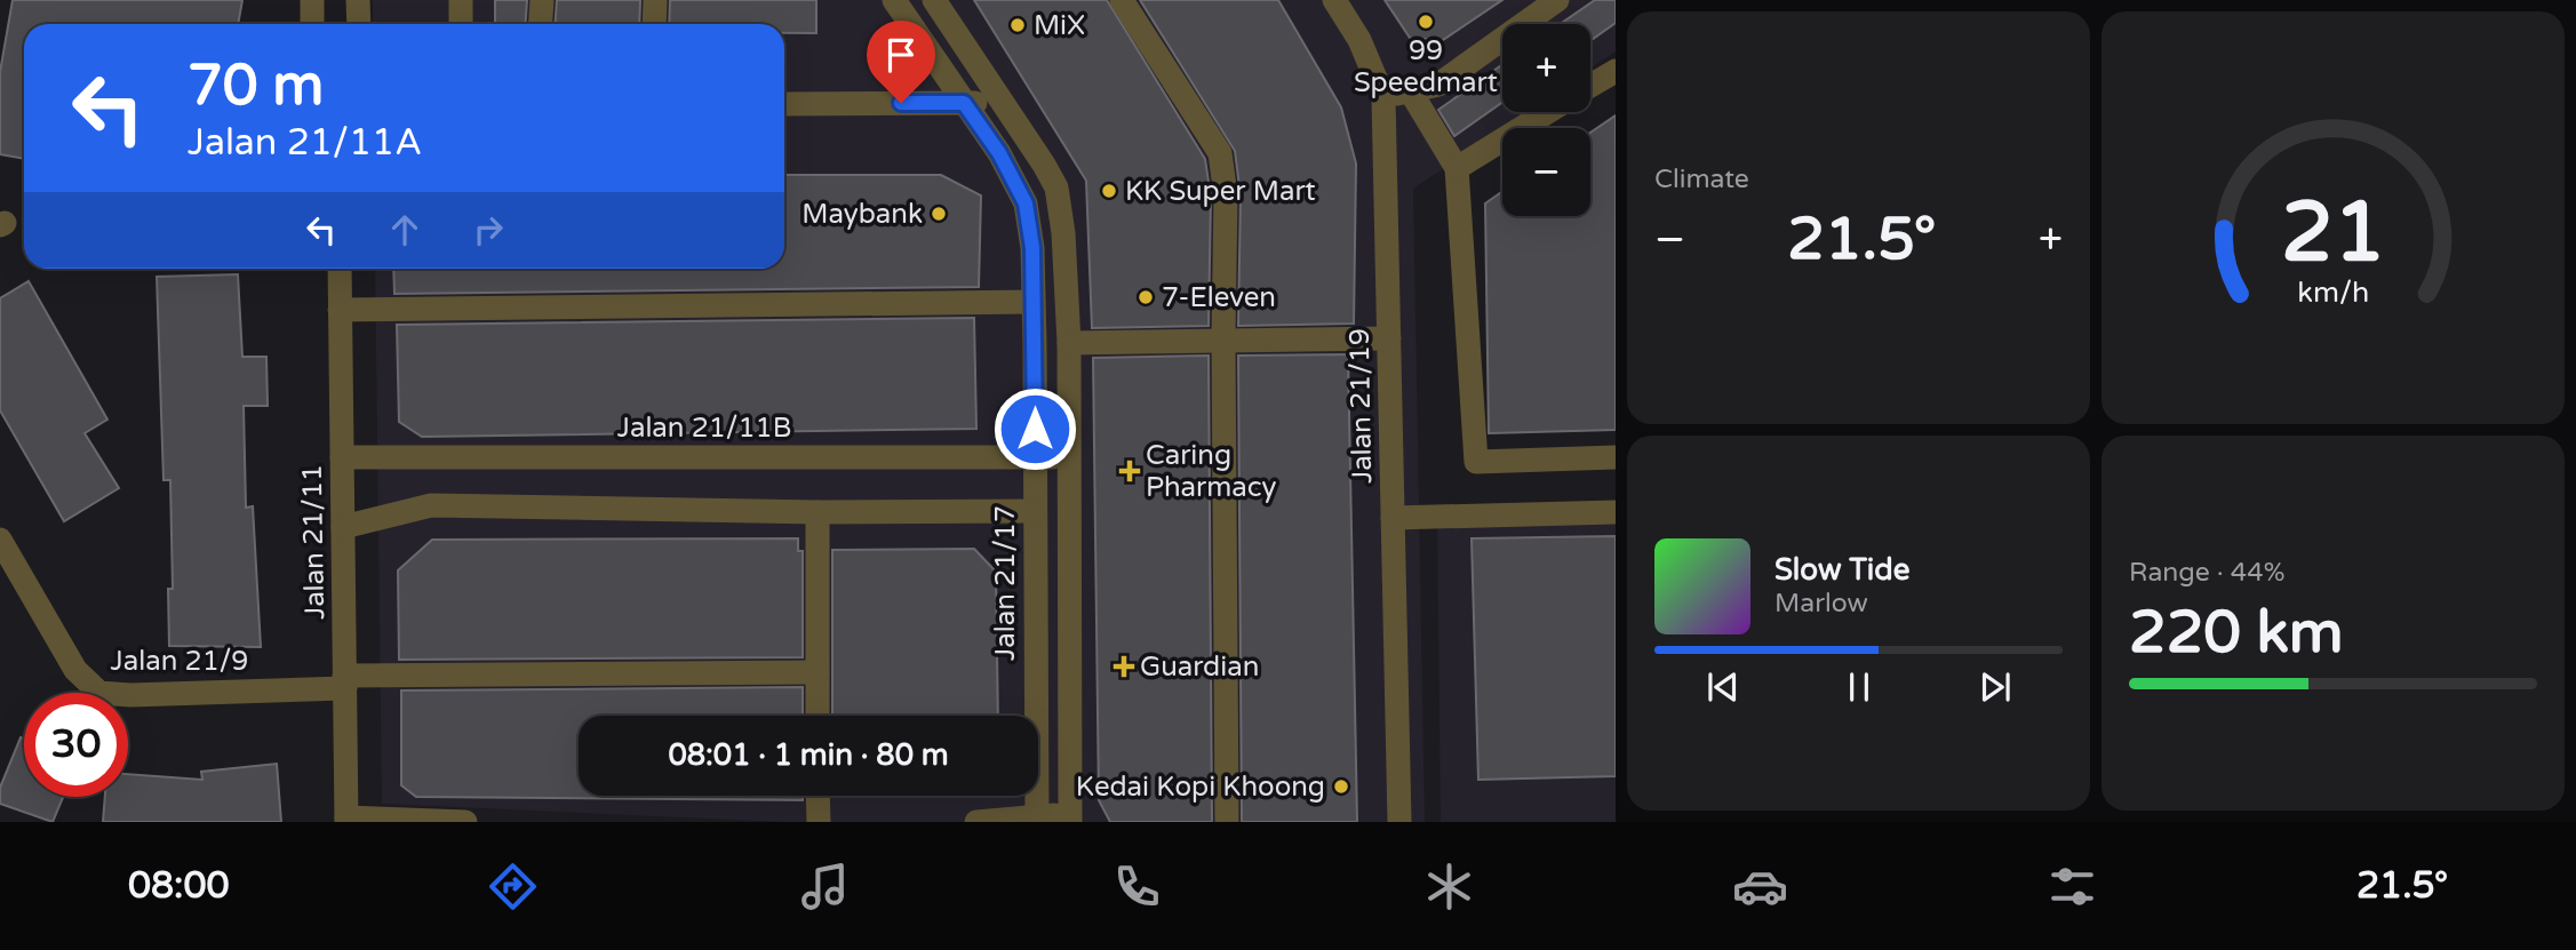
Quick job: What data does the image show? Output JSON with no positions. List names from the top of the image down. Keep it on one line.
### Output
{"streets":{"street":["Jalan 21/19","Jalan 21/11B","Jalan 21/11","Jalan 21/17","Jalan 21/9"]},"crossings":[["Jalan 21/11B","Jalan 21/11"],["Jalan 21/11B","Jalan 21/17"],["Jalan 21/11","Jalan 21/9"]],"places":{"other":["99 Speedmart","MiX","KK Super Mart","Maybank","7-Eleven","Kedai Kopi Khoong"],"health":["Caring Pharmacy","Guardian"]},"page":{"tile":["Climate",["Range · 44%","220 km"]],"map_buttons":["+","−"],"turn":["70 m","Jalan 21/11A"],"heat":["−","21.5°","+"],"song":["Slow Tide","Marlow"],"limit":"30","trip":"08:01 · 1 min · 80 m","tabs":["08:00","21.5°"],"gauge":["21","km/h"]}}
